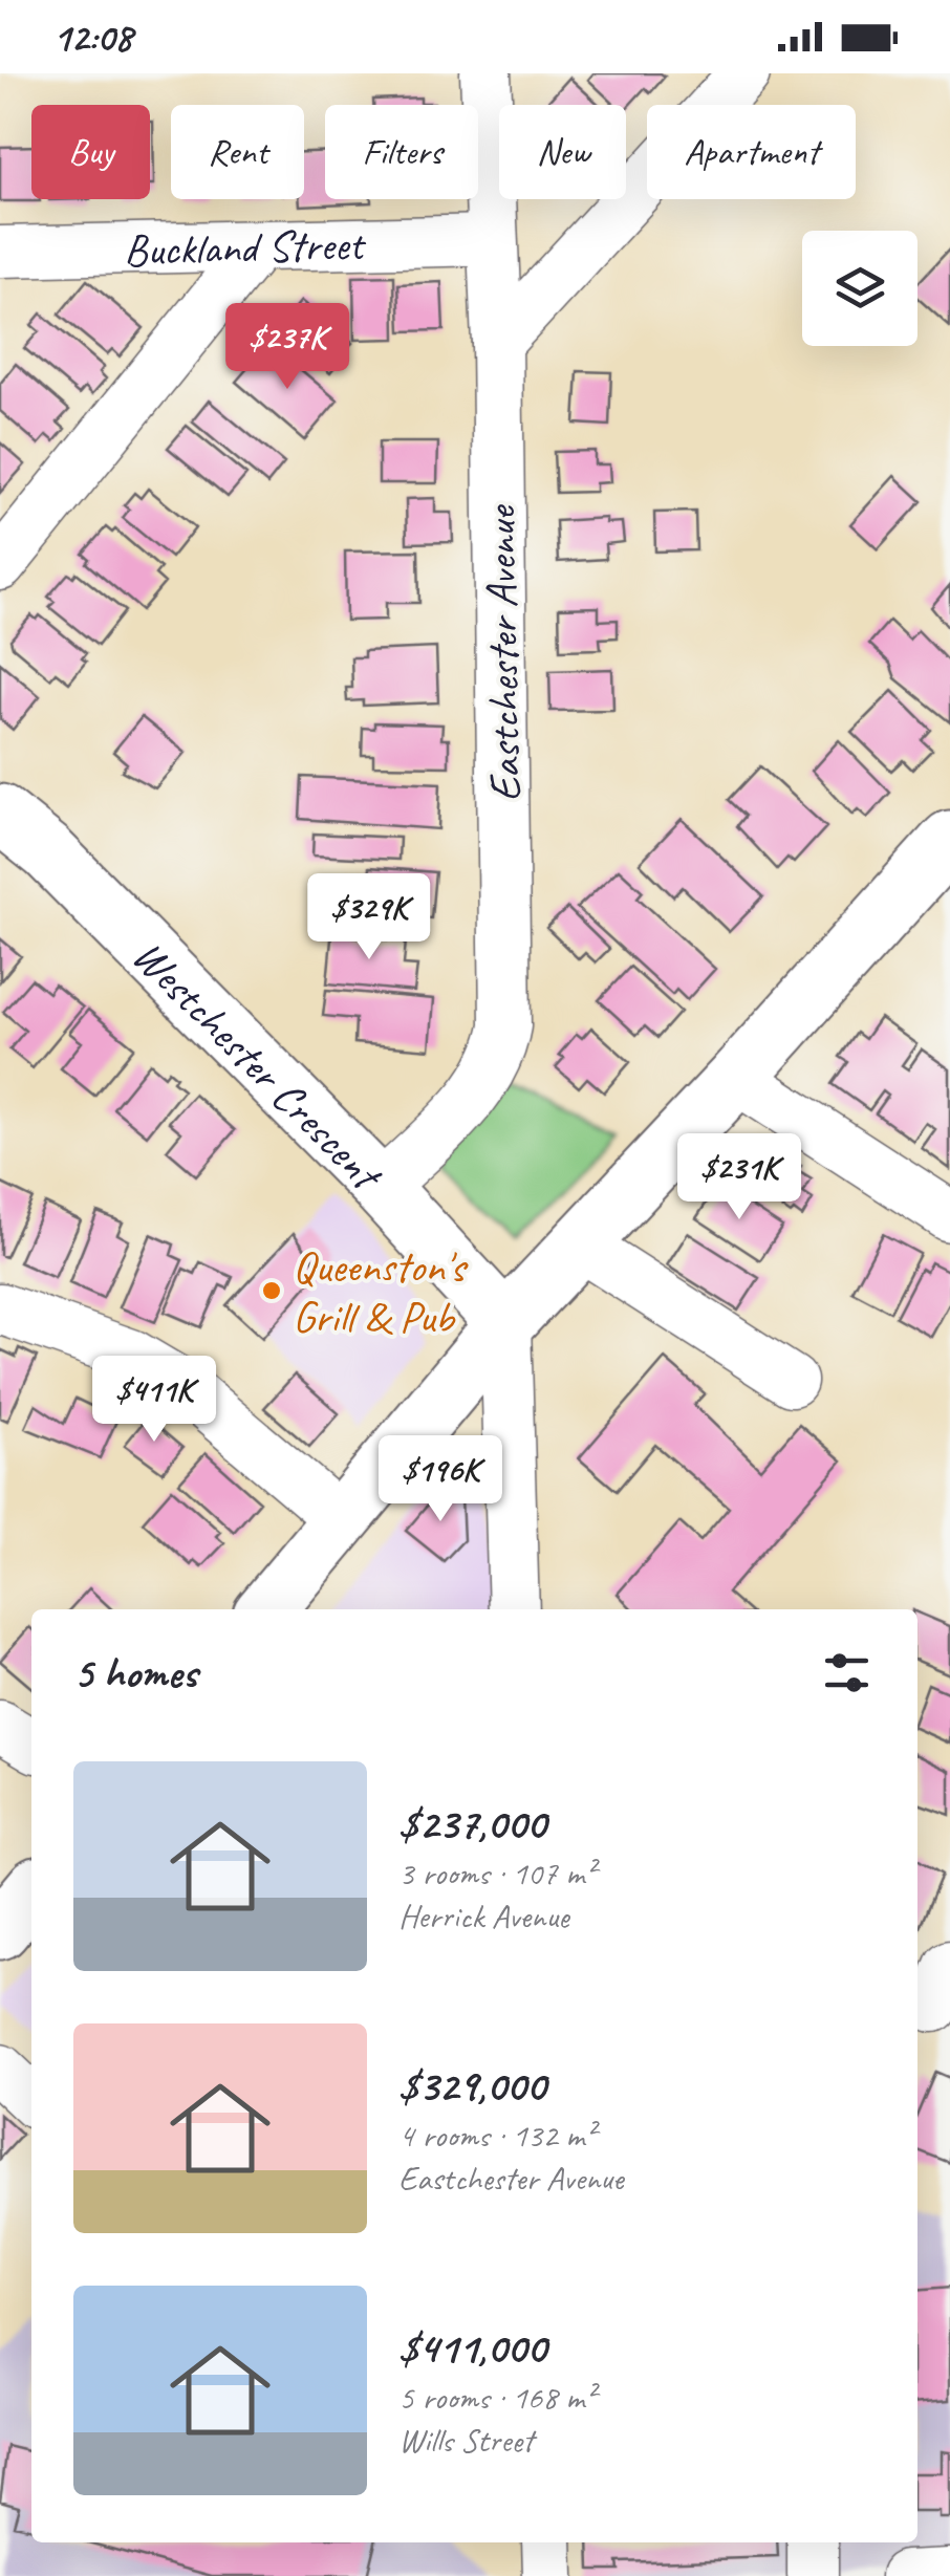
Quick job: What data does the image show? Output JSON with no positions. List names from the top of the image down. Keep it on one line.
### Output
{"streets":{"main road":["Westchester Crescent"],"street":["Buckland Street","Eastchester Avenue"]},"crossings":[["Buckland Street","Eastchester Avenue"],["Eastchester Avenue","Westchester Crescent"]],"places":["Queenston's Grill & Pub"],"page":{"status":"12:08","chip":["Buy","Rent","Filters","New","Apartment"],"price":["$237K","$329K","$231K","$411K","$196K"],"heading":"5 homes","list":[{"name":"$237,000","note":"3 rooms · 107 m² · Herrick Avenue"},{"name":"$329,000","note":"4 rooms · 132 m² · Eastchester Avenue"},{"name":"$411,000","note":"5 rooms · 168 m² · Wills Street"}]}}
